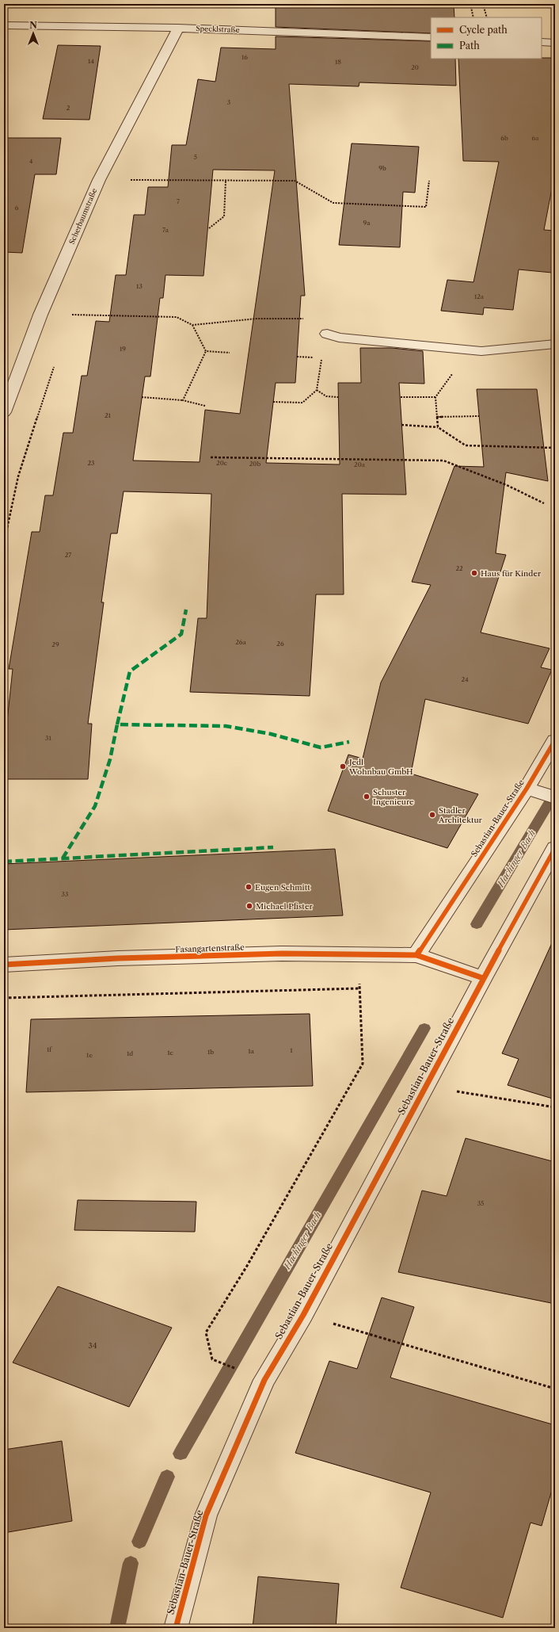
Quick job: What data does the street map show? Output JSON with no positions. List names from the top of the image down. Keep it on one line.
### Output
{"streets":{"street":["Specklstraße","Scherbaumstraße","Sebastian-Bauer-Straße","Fasangartenstraße"]},"crossings":[["Specklstraße","Scherbaumstraße"],["Sebastian-Bauer-Straße","Fasangartenstraße"]],"water":["Hachinger Bach"],"places":["Haus für Kinder","Jedl Wohnbau GmbH","Schuster Ingenieure","Stadler Architektur","Eugen Schmitt","Michael Pfister"],"house_numbers":["16","14","18","20","3","2","6b","6a","5","4","9b","7","6","9a","7a","13","12a","19","21","23","20c","20b","20a","27","22","26a","26","29","24","31","33","1f","1","1a","1b","1c","1d","1e","35","34"],"legend":["Cycle path","Path"],"north":"top"}
